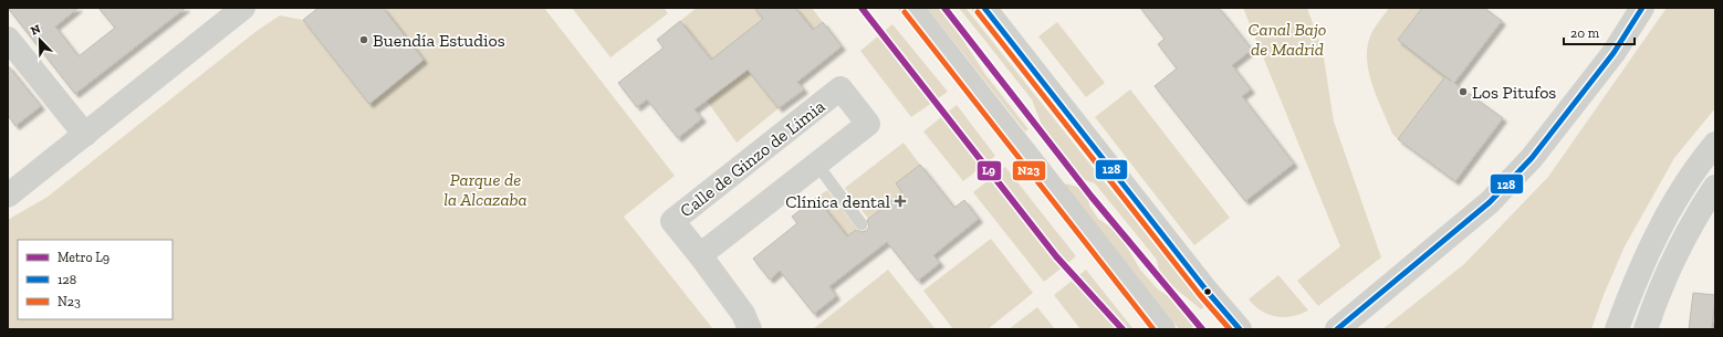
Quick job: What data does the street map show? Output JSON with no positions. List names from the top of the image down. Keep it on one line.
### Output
{"streets":{"street":["Calle de Ginzo de Limia"]},"parks":["Canal Bajo de Madrid","Parque de la Alcazaba"],"places":{"other":["Buendía Estudios","Los Pitufos"],"health":["Clínica dental"]},"lines":["metro line L9","transit line 128","transit line N23"],"legend":["Metro L9","128","N23"],"scale_bar":"20 m","north":"top left"}
